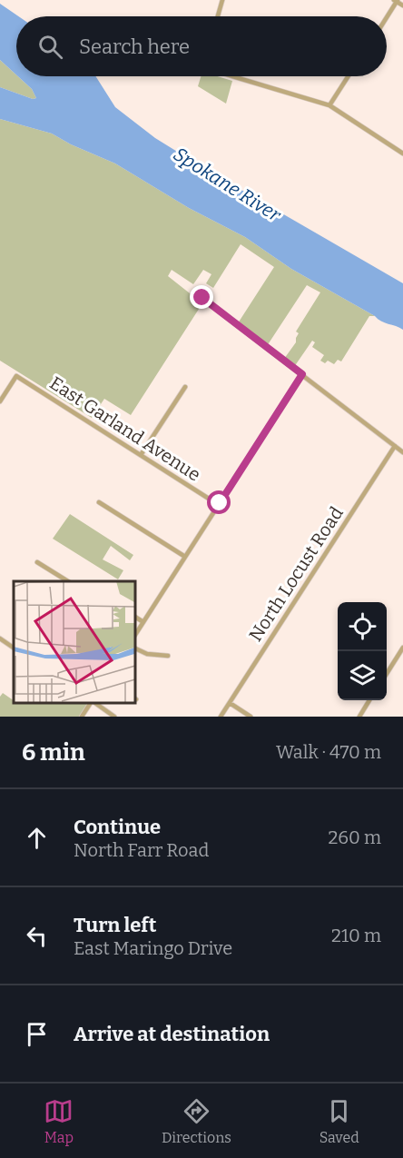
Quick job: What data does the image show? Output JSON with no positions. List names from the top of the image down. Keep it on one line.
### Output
{"streets":{"street":["East Garland Avenue","North Locust Road"]},"water":["Spokane River"],"page":{"search":"Search here","heading":["6 min","Walk · 470 m"],"list":[["Continue","North Farr Road","260 m"],["Turn left","East Maringo Drive","210 m"],"Arrive at destination"],"nav":["Map","Directions","Saved"]}}
